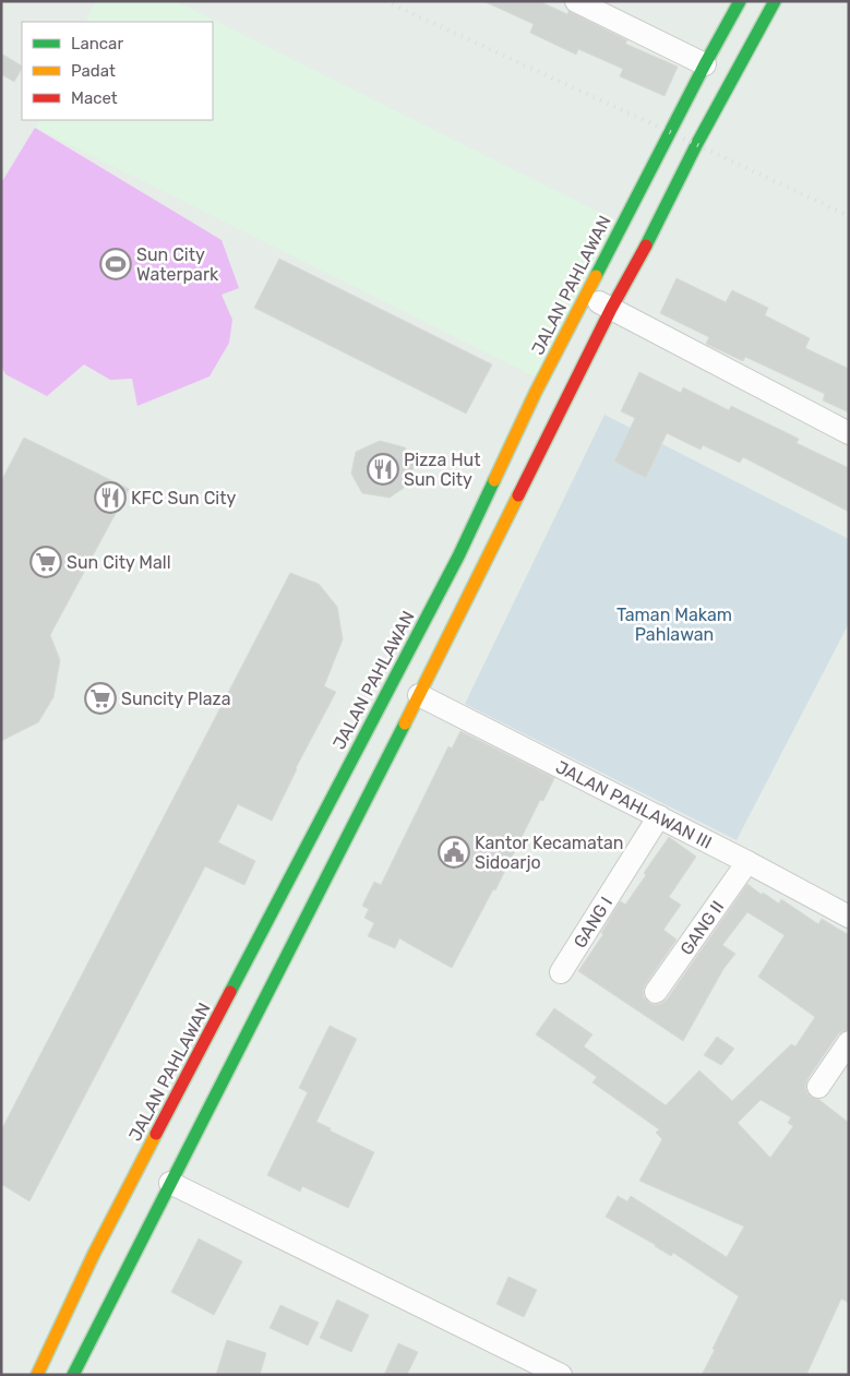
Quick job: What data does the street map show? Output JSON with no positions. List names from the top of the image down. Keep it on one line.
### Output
{"streets":{"main road":["JALAN PAHLAWAN"],"street":["JALAN PAHLAWAN III","GANG I","GANG II"]},"crossings":[["JALAN PAHLAWAN III","GANG I"],["JALAN PAHLAWAN III","GANG II"]],"parks":["Taman Makam Pahlawan"],"places":{"sports":["Sun City Waterpark"],"restaurant":["Pizza Hut Sun City","KFC Sun City"],"supermarket":["Sun City Mall","Suncity Plaza"],"public building":["Kantor Kecamatan Sidoarjo"]},"legend":["Lancar","Padat","Macet"]}
